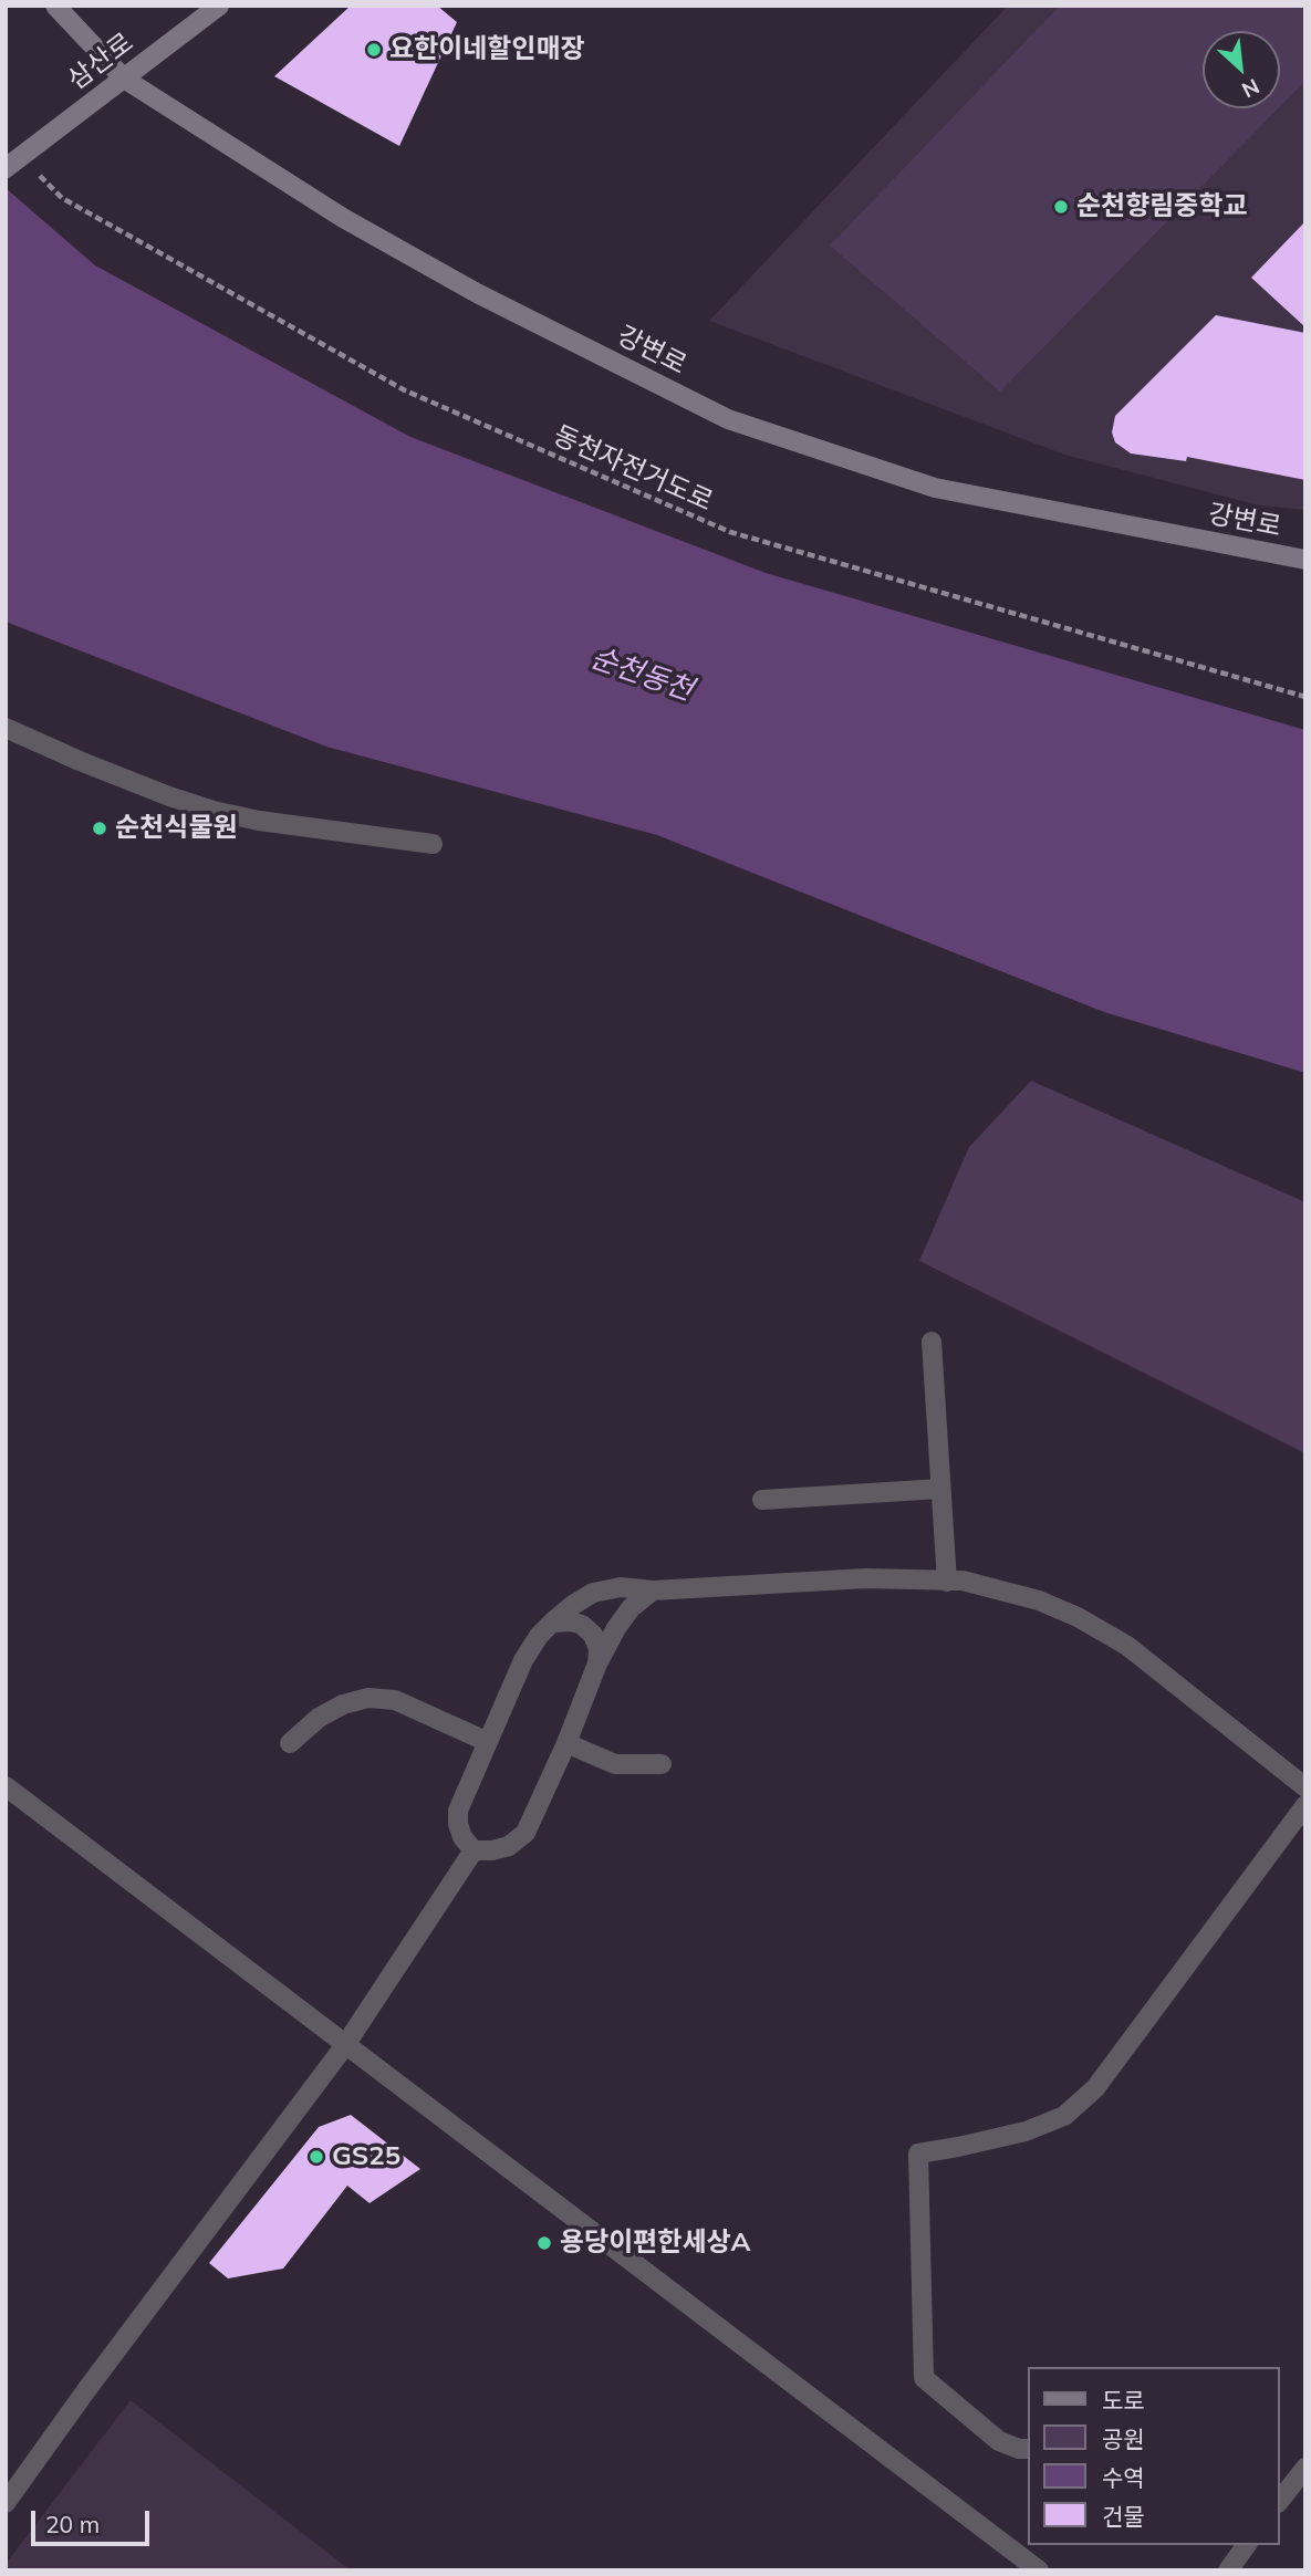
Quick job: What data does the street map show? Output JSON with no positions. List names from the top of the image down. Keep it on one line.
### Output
{"streets":{"main road":["삼산로","강변로"],"path":["동천자전거도로"]},"crossings":[["삼산로","강변로"]],"water":["순천동천"],"places":["요한이네할인매장","순천향림중학교","순천식물원","GS25","용당이편한세상A"],"legend":["도로","공원","수역","건물"],"scale_bar":"20 m","north":"bottom right"}
